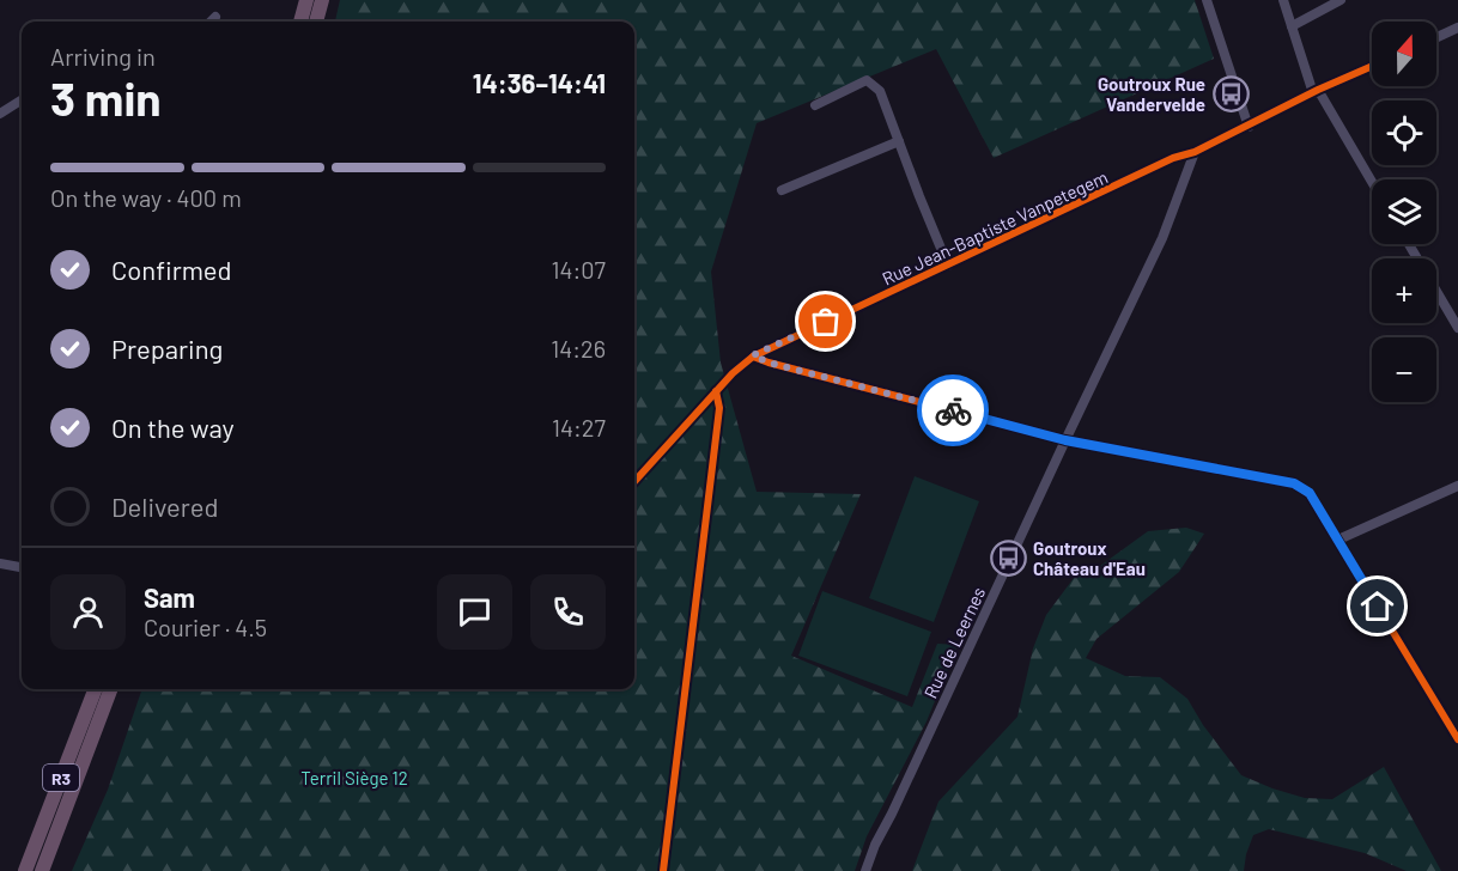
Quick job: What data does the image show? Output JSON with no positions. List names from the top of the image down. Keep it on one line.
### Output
{"streets":{"highway":["R3"],"street":["Rue Jean-Baptiste Vanpetegem","Rue de Leernes"]},"crossings":[["Rue Jean-Baptiste Vanpetegem","Rue de Leernes"]],"parks":["Terril Siège 12"],"places":{"bus stop":["Goutroux Rue Vandervelde","Goutroux Château d'Eau"]},"north":"top","page":{"map_buttons":["+","−"],"heading":["3 min","Arriving in","14:36–14:41"],"panel":["Sam","Courier · 4.5"],"bar":"On the way · 400 m","list":[["Confirmed","14:07"],["Preparing","14:26"],["On the way","14:27"],"Delivered"]}}
